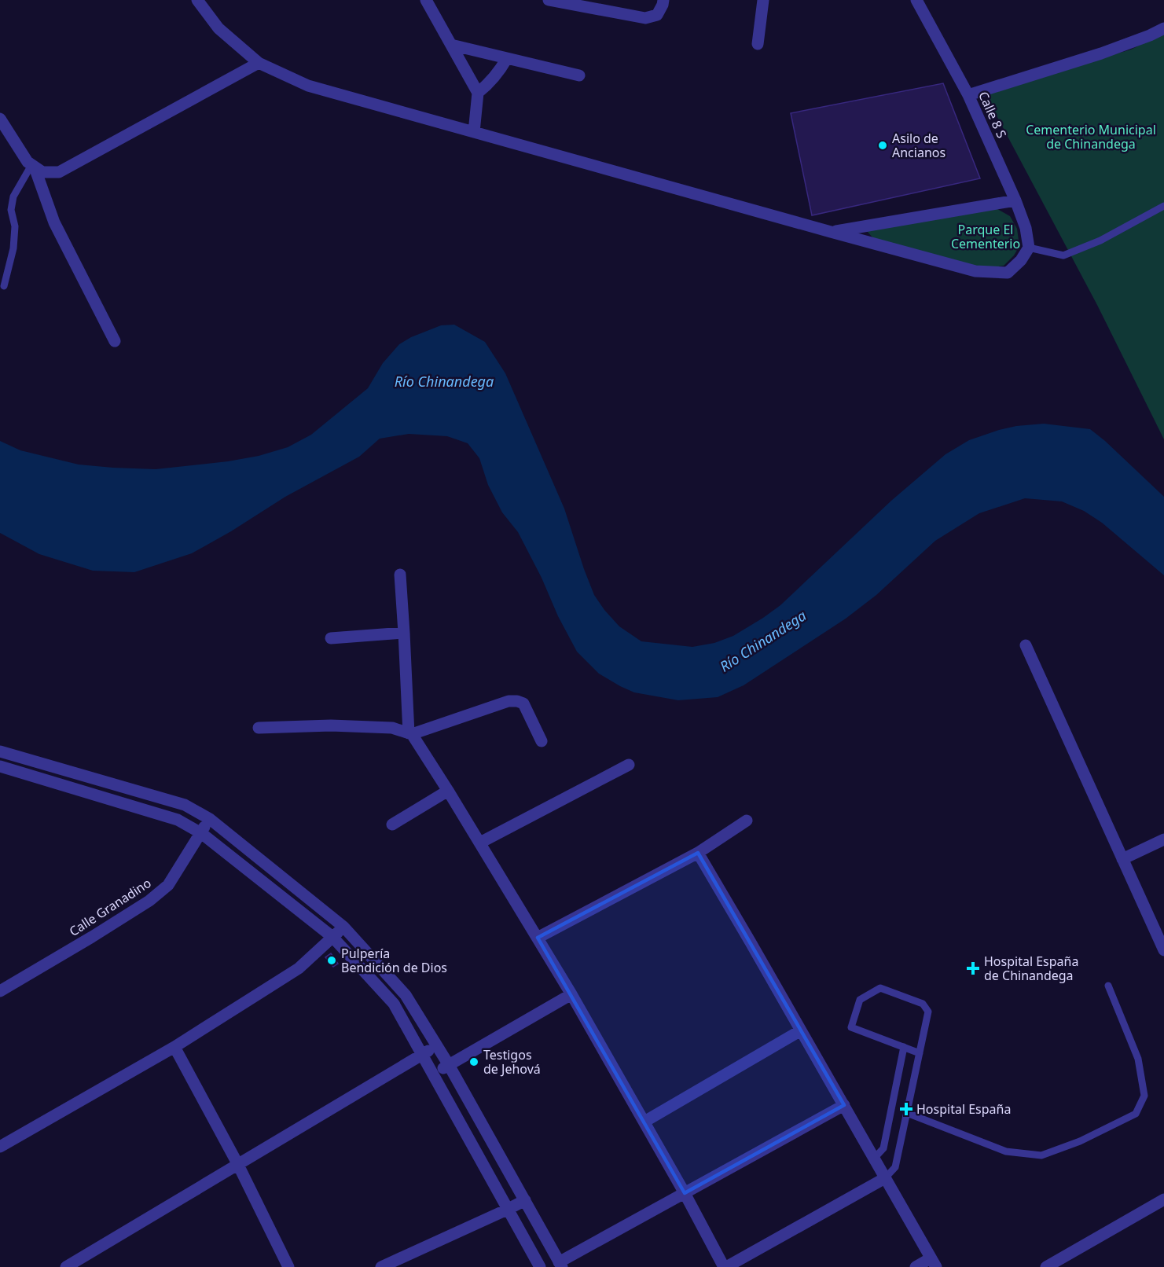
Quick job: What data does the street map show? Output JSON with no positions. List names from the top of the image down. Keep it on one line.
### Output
{"streets":{"street":["Calle 8 S","Calle Granadino"]},"water":["Río Chinandega"],"parks":["Cementerio Municipal de Chinandega","Parque El Cementerio"],"places":{"other":["Asilo de Ancianos","Pulpería Bendición de Dios","Testigos de Jehová"],"health":["Hospital España de Chinandega","Hospital España"]}}
